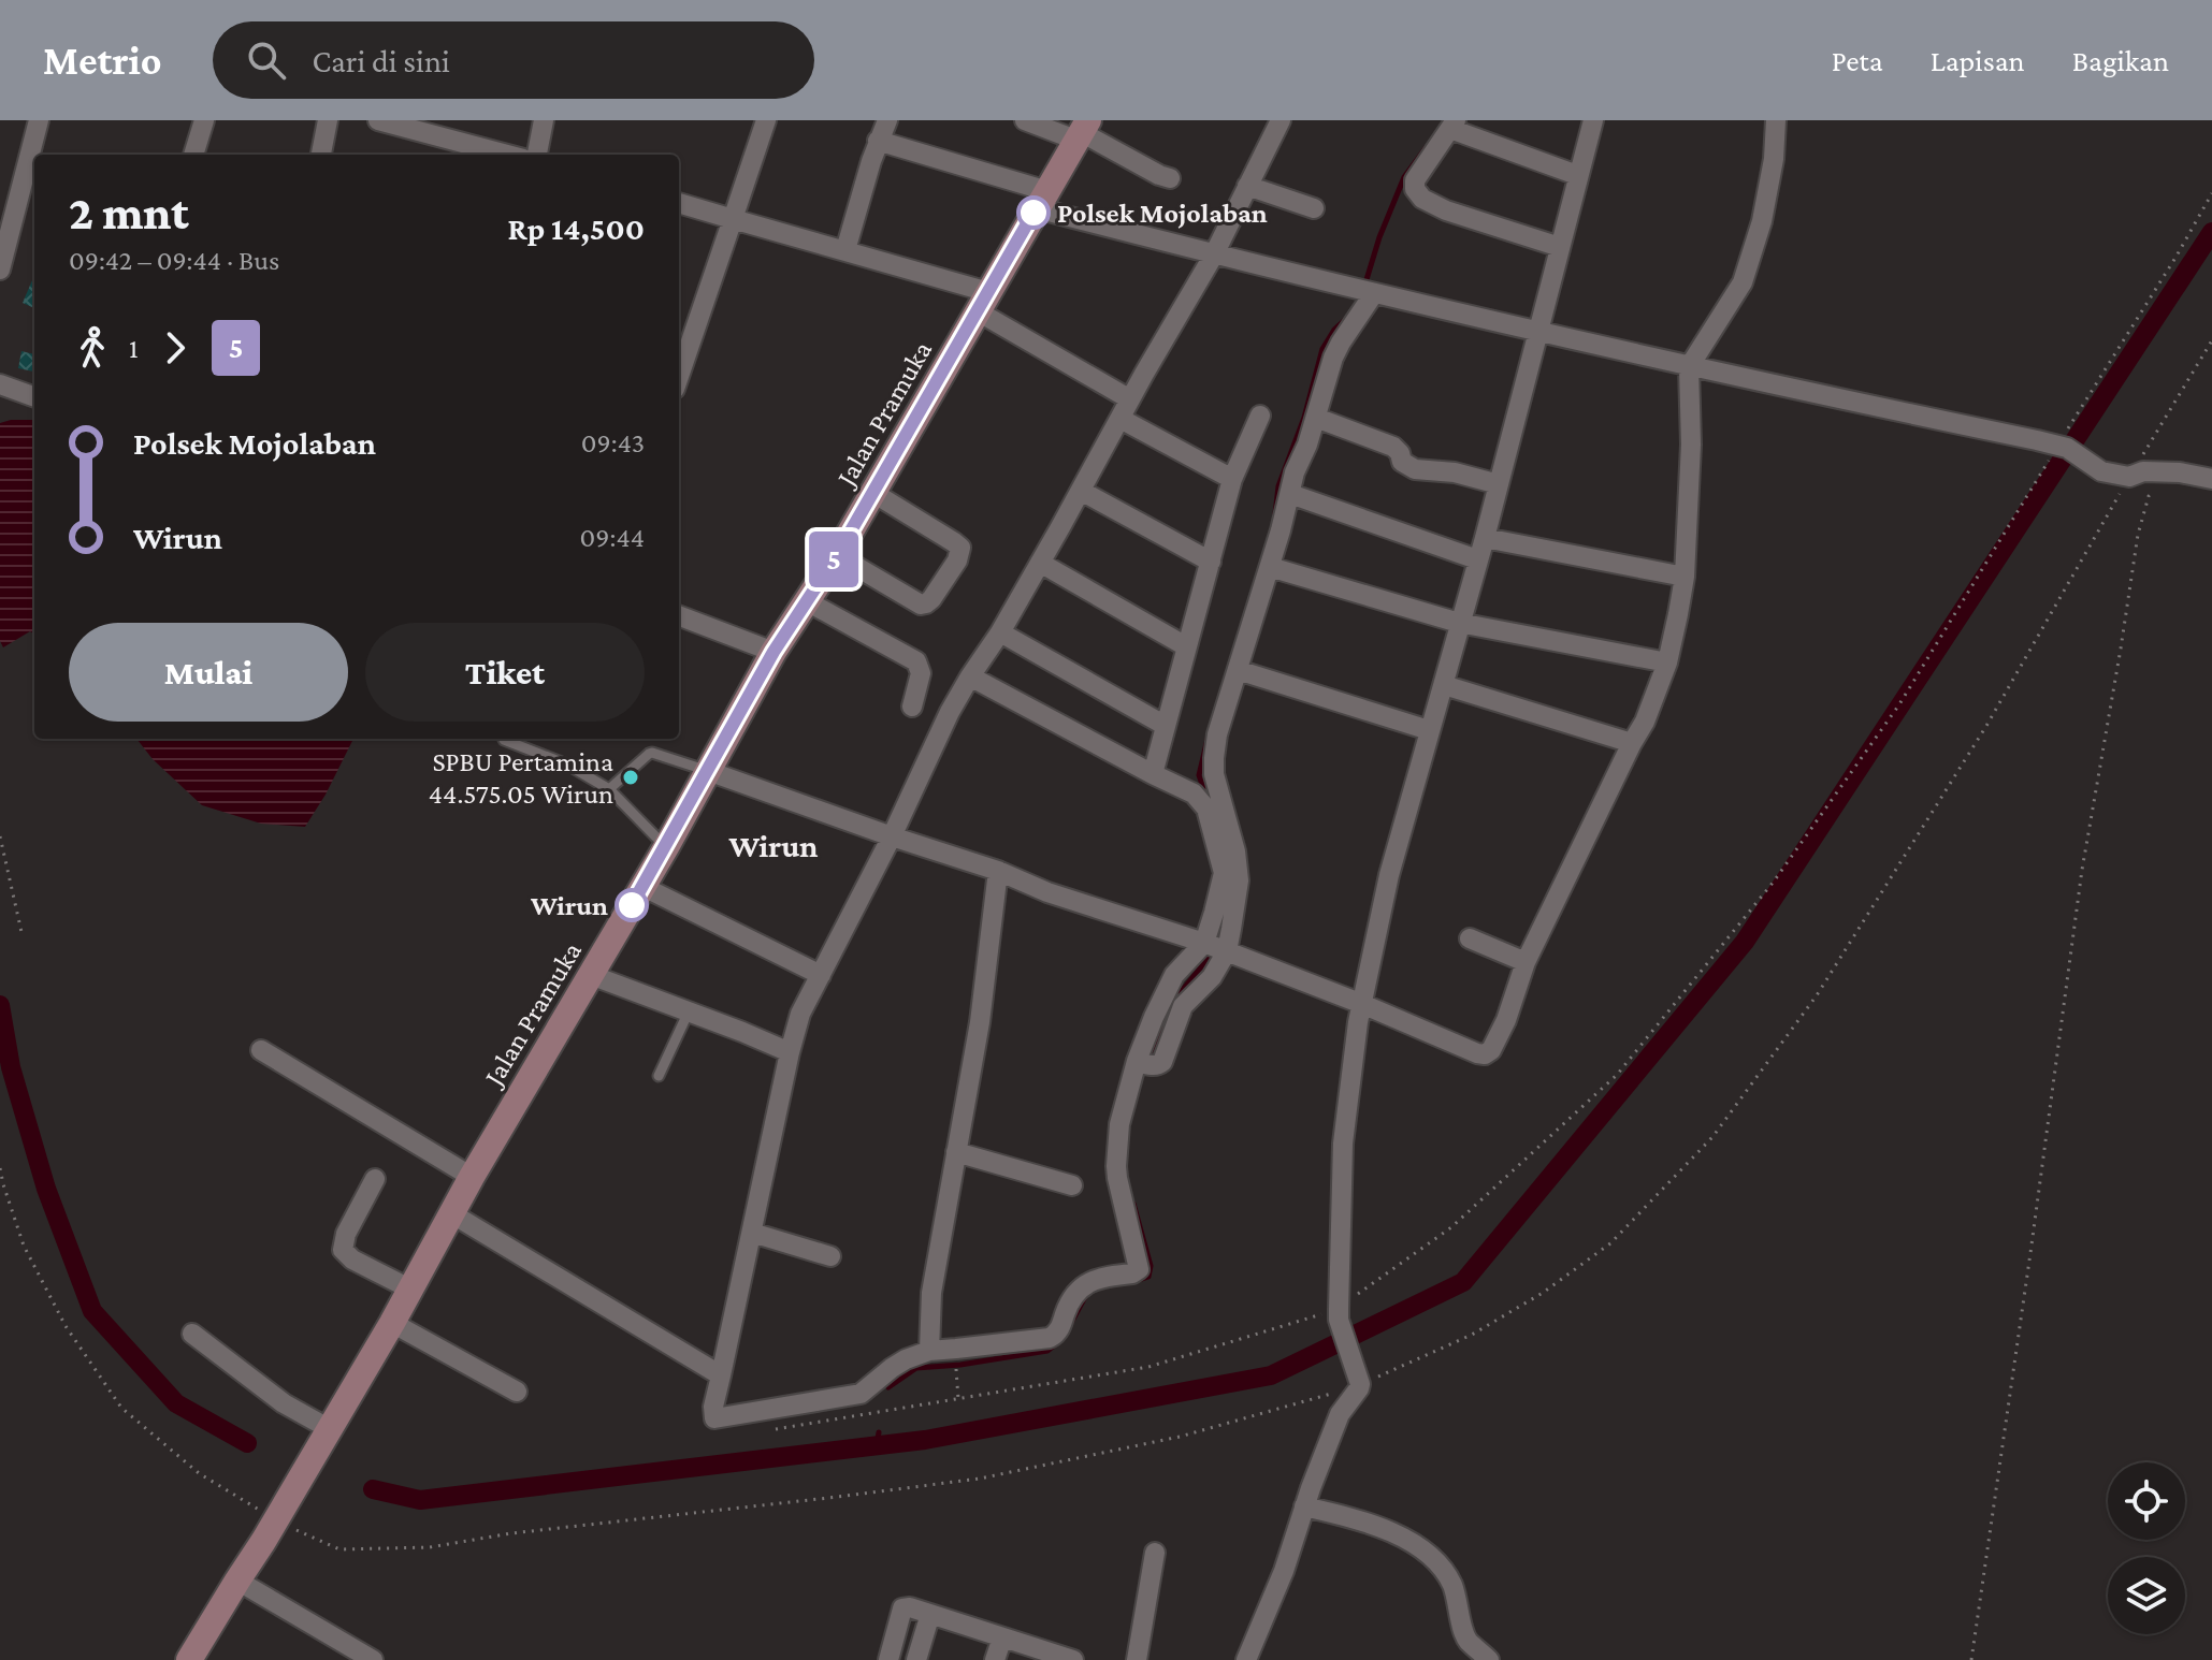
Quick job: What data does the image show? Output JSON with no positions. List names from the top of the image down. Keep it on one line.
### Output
{"streets":{"main road":["Jalan Pramuka"]},"districts":["Wirun"],"places":["Polsek Mojolaban","SPBU Pertamina 44.575.05 Wirun","Wirun"],"lines":["bus line 5"],"page":{"header":"Metrio","search":"Cari di sini","nav":["Peta","Lapisan","Bagikan"],"on_map":"5","heading":["2 mnt","09:42 – 09:44 · Bus","Rp 14,500"],"legs":["1","5"],"list":[{"name":"Polsek Mojolaban","value":"09:43"},{"name":"Wirun","value":"09:44"}],"buttons":["Mulai","Tiket"]}}
